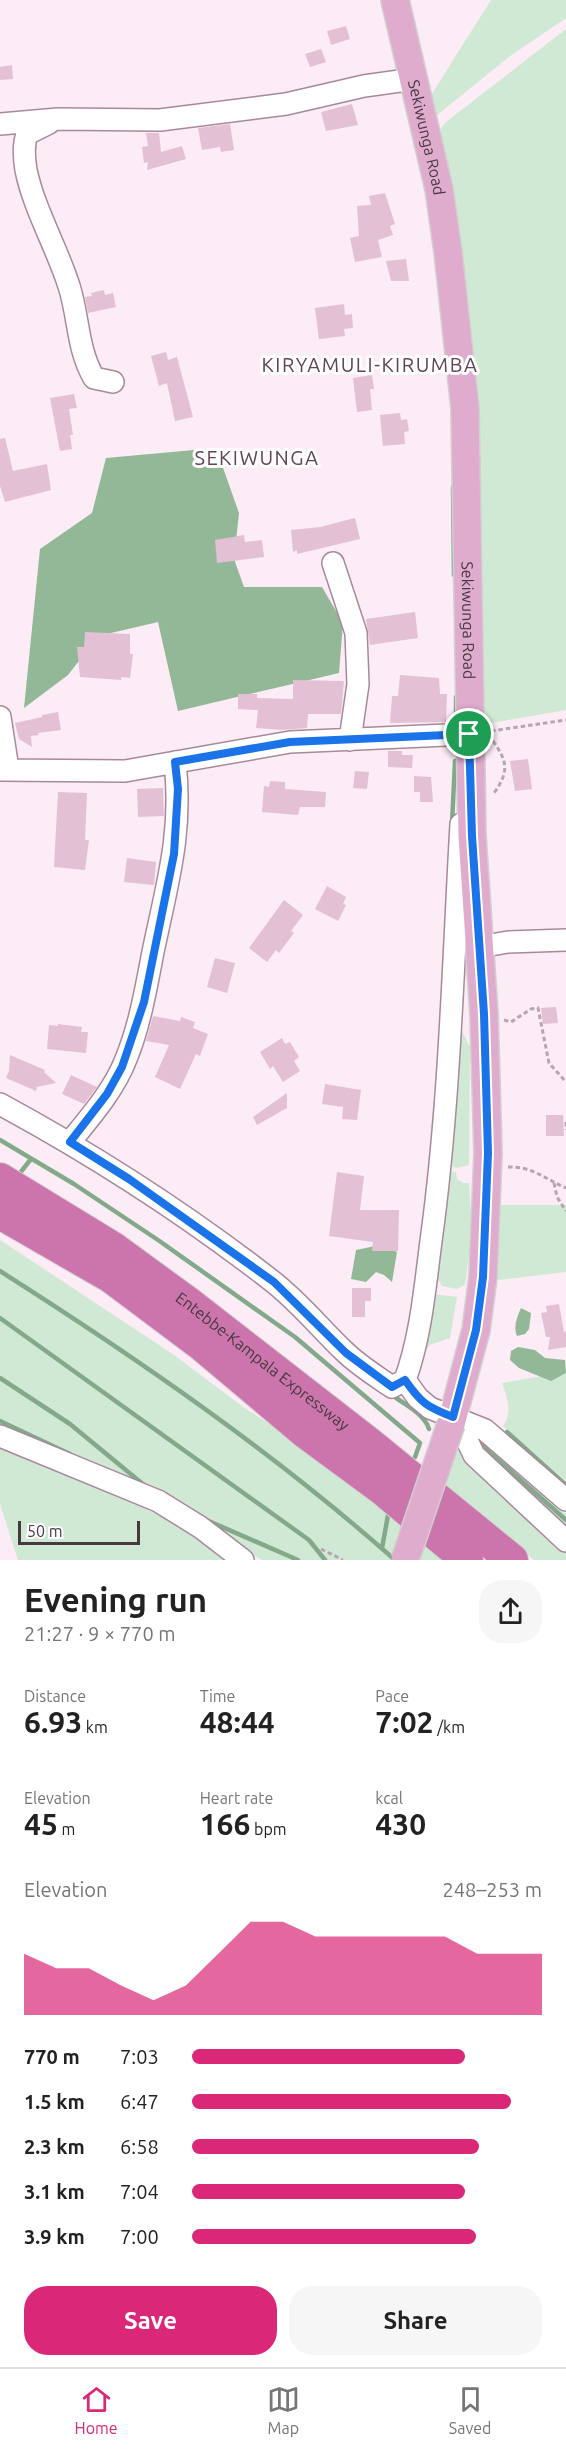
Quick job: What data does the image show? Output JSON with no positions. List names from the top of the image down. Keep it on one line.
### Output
{"streets":{"highway":["Entebbe-Kampala Expressway"],"main road":["Sekiwunga Road"]},"districts":["KIRYAMULI-KIRUMBA","SEKIWUNGA"],"scale_bar":"50 m","page":{"scale":"50 m","heading":["Evening run","21:27 · 9 × 770 m"],"stats":[["Distance","6.93 km"],["Time","48:44"],["Pace","7:02 /km"],["Elevation","45 m"],["Heart rate","166 bpm"],["kcal","430"]],"chart":["Elevation","248–253 m"],"list":[{"name":"770 m","note":"7:03"},{"name":"1.5 km","note":"6:47"},{"name":"2.3 km","note":"6:58"},{"name":"3.1 km","note":"7:04"},{"name":"3.9 km","note":"7:00"}],"buttons":["Save","Share"],"tabs":["Home","Map","Saved"]}}
